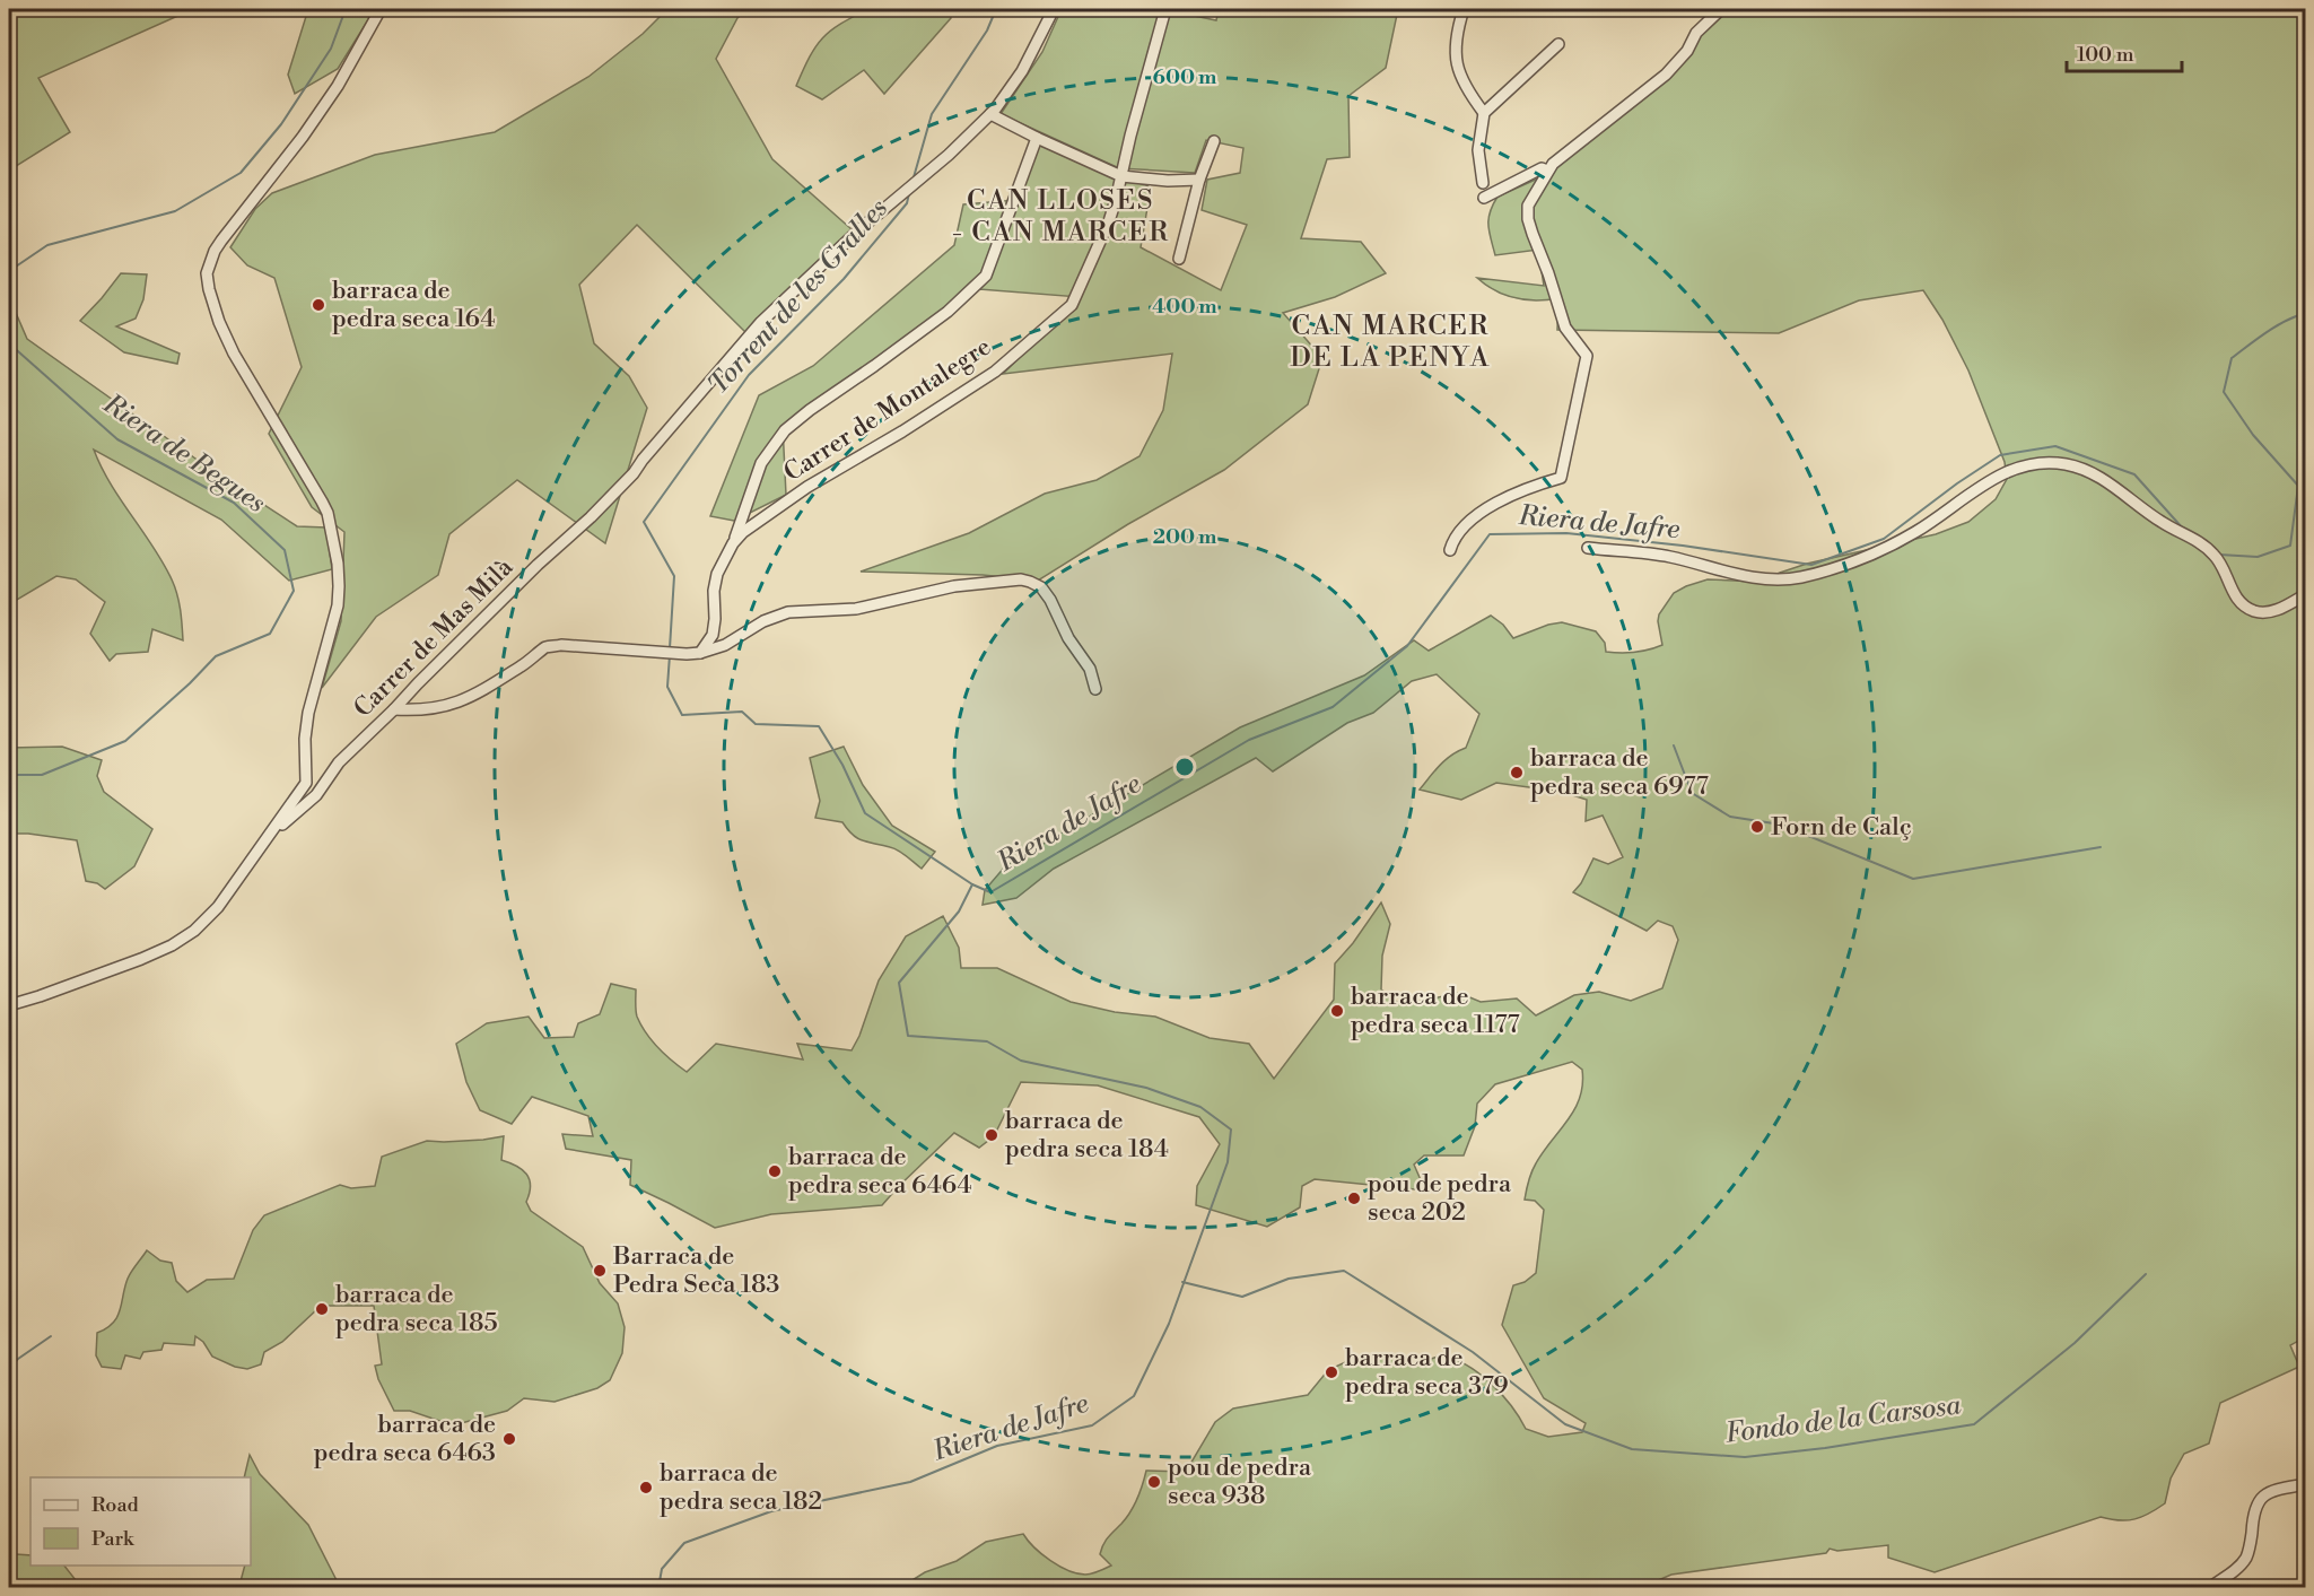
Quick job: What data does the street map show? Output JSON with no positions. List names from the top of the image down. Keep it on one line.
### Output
{"streets":{"street":["Carrer de Montalegre","Carrer de Mas Milà"]},"districts":["CAN LLOSES - CAN MARCER","CAN MARCER DE LA PENYA"],"water":["Torrent de les Gralles","Riera de Begues","Riera de Jafre","Fondo de la Carsosa"],"places":["barraca de pedra seca 164","barraca de pedra seca 6977","Forn de Calç","barraca de pedra seca 1177","barraca de pedra seca 184","barraca de pedra seca 6464","pou de pedra seca 202","Barraca de Pedra Seca 183","barraca de pedra seca 185","barraca de pedra seca 379","barraca de pedra seca 6463","pou de pedra seca 938","barraca de pedra seca 182"],"legend":["Road","Park"],"scale_bar":"100 m","rings":["600 m","400 m","200 m"]}
